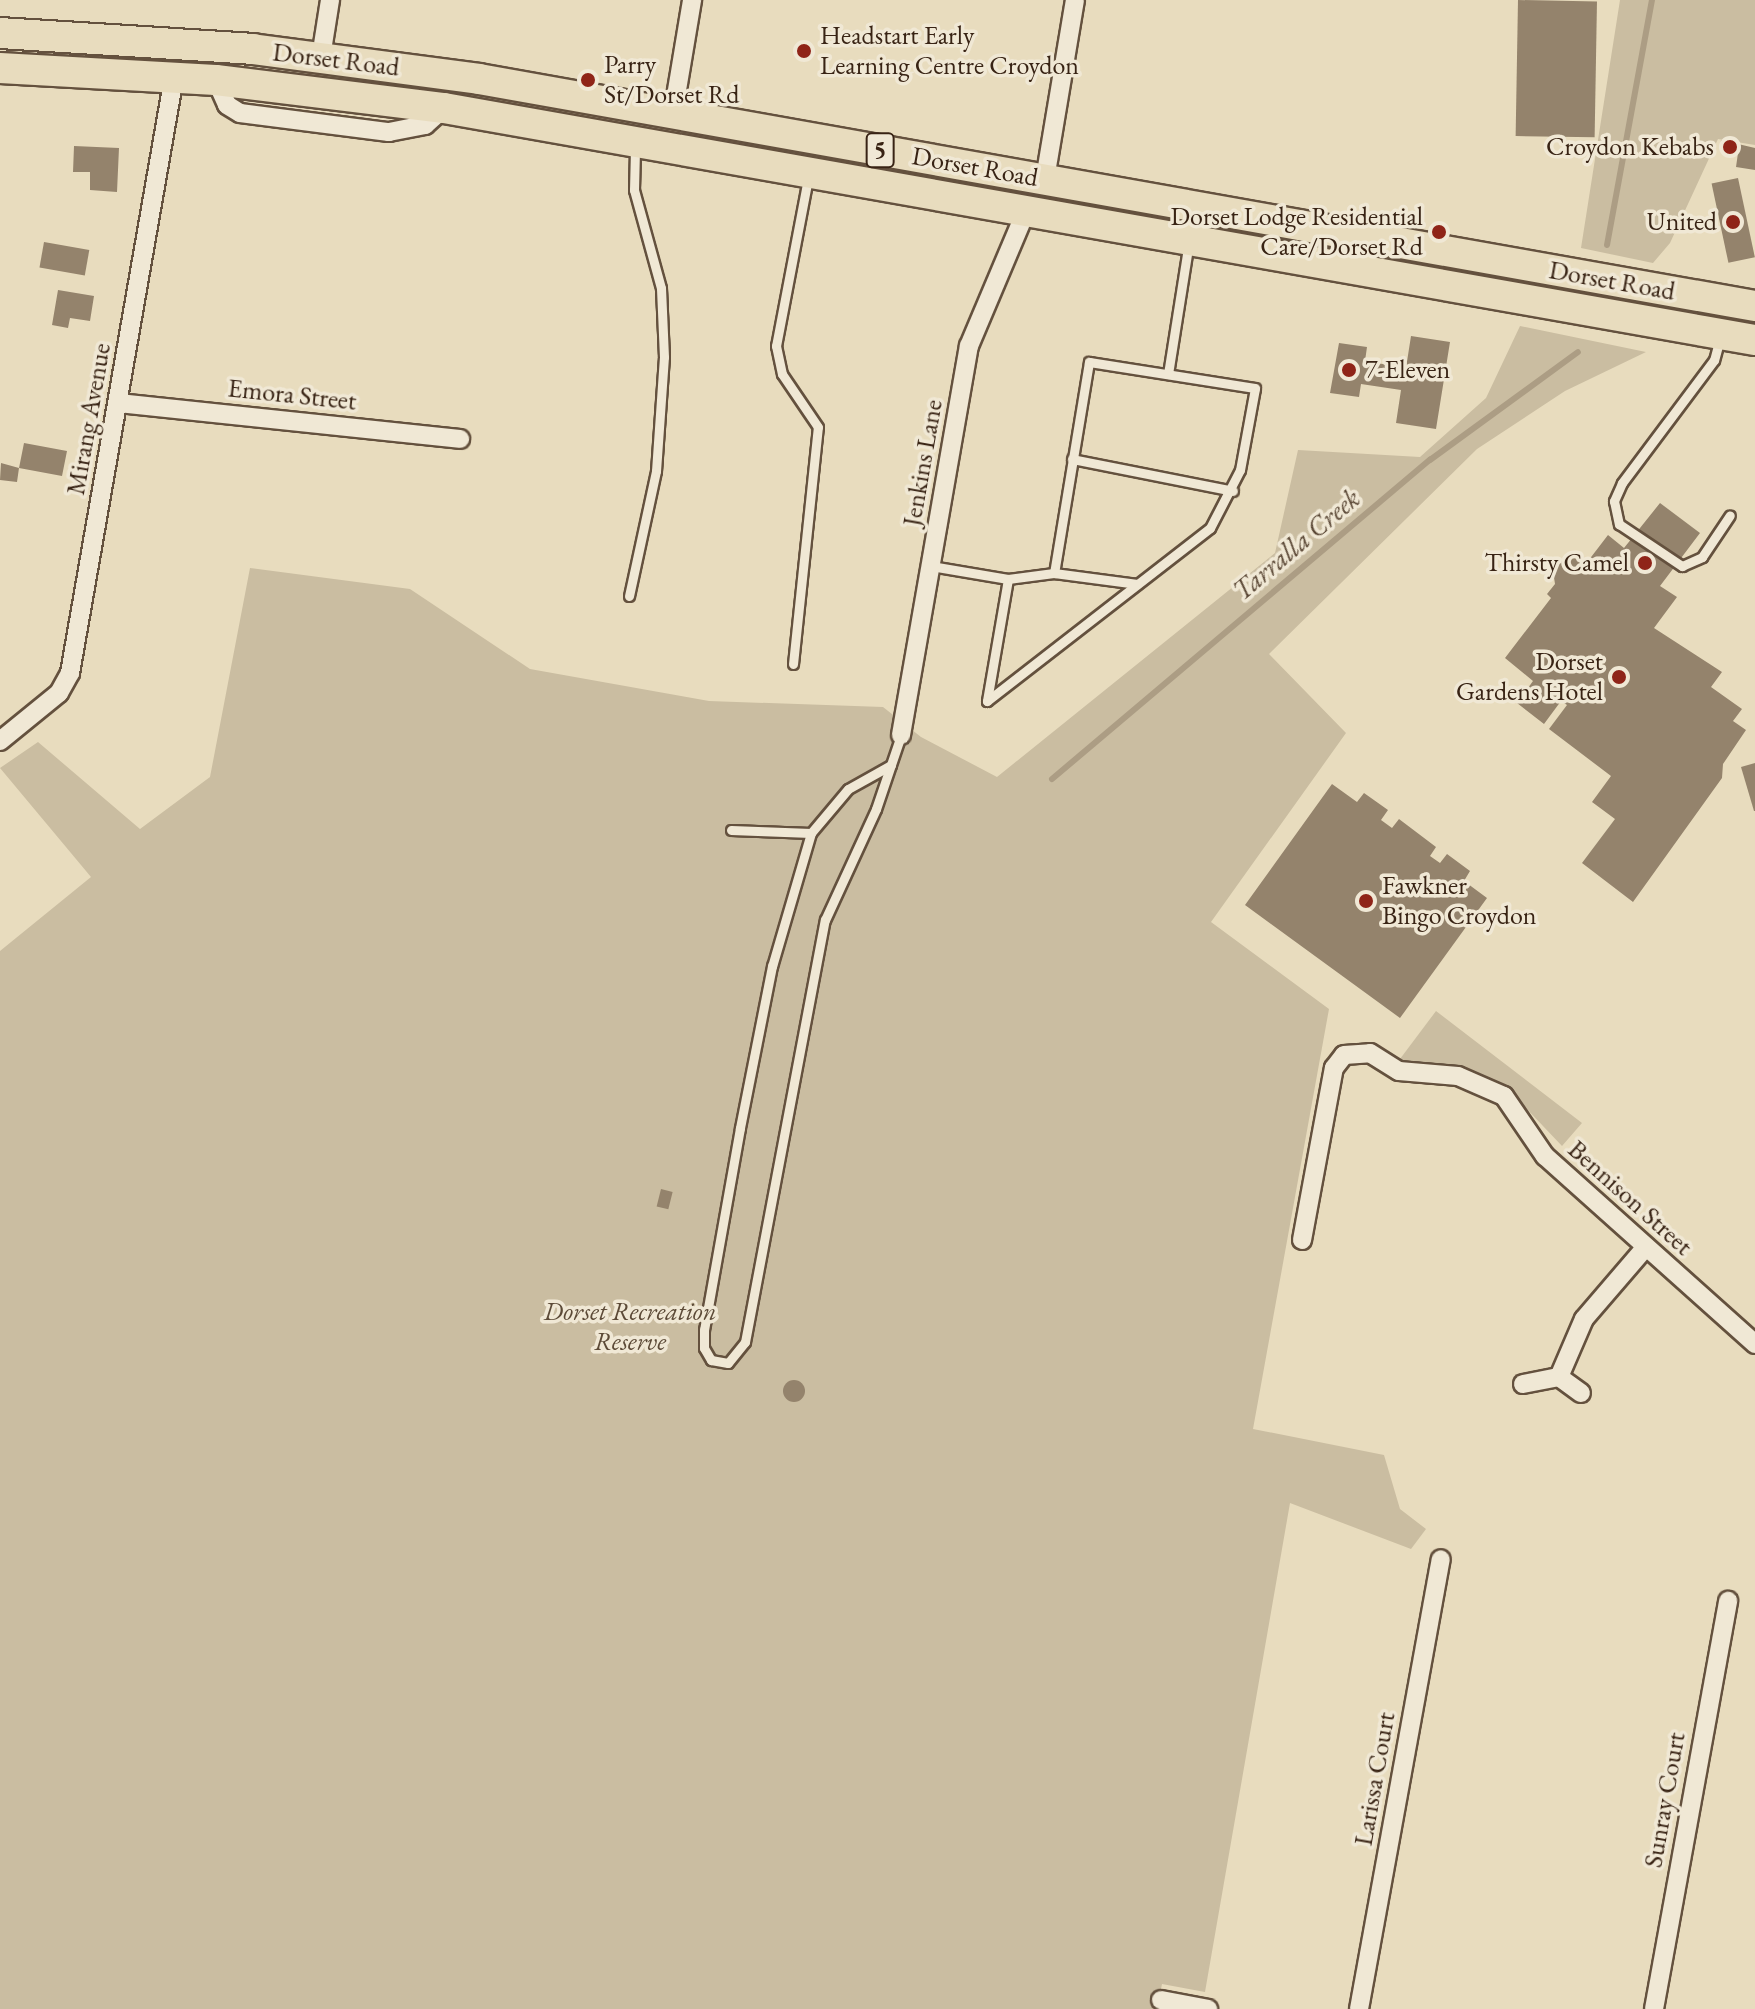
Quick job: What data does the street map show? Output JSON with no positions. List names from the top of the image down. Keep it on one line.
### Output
{"streets":{"main road":["Dorset Road","5"],"street":["Emora Street","Mirang Avenue","Jenkins Lane","Bennison Street","Larissa Court","Sunray Court"]},"crossings":[["Dorset Road","Mirang Avenue"],["Dorset Road","Jenkins Lane"],["Emora Street","Mirang Avenue"]],"water":["Tarralla Creek"],"parks":["Dorset Recreation Reserve"],"places":["Headstart Early Learning Centre Croydon","Parry St/Dorset Rd","Croydon Kebabs","United","Dorset Lodge Residential Care/Dorset Rd","7-Eleven","Thirsty Camel","Dorset Gardens Hotel","Fawkner Bingo Croydon"]}
